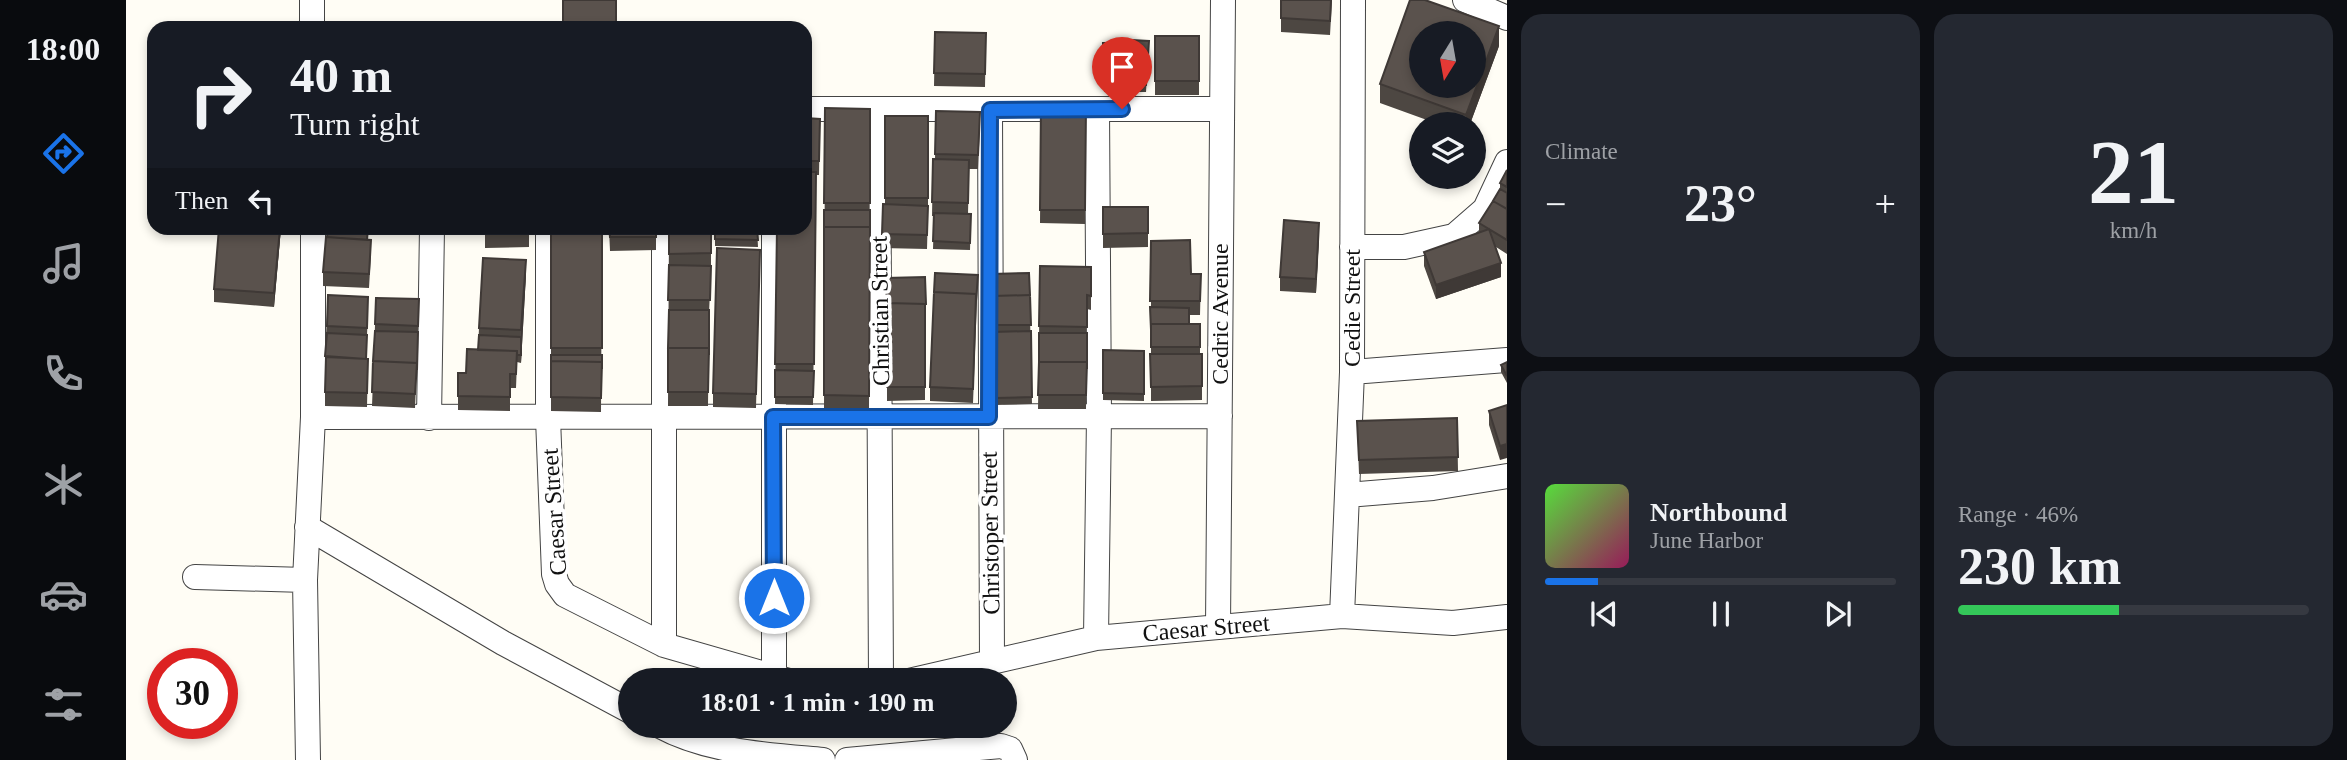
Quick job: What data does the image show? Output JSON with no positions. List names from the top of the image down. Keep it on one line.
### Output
{"streets":{"street":["Cedie Street","Christian Street","Cedric Avenue","Caesar Street","Christoper Street"]},"crossings":[["Cedie Street","Caesar Street"],["Cedric Avenue","Caesar Street"],["Caesar Street","Christoper Street"]],"north":"bottom","page":{"tabs":"18:00","tile":["Climate",["21","km/h"],["Range · 46%","230 km"]],"turn":["40 m","Turn right"],"then":"Then","heat":["−","23°","+"],"song":["Northbound","June Harbor"],"limit":"30","trip":"18:01 · 1 min · 190 m"}}
